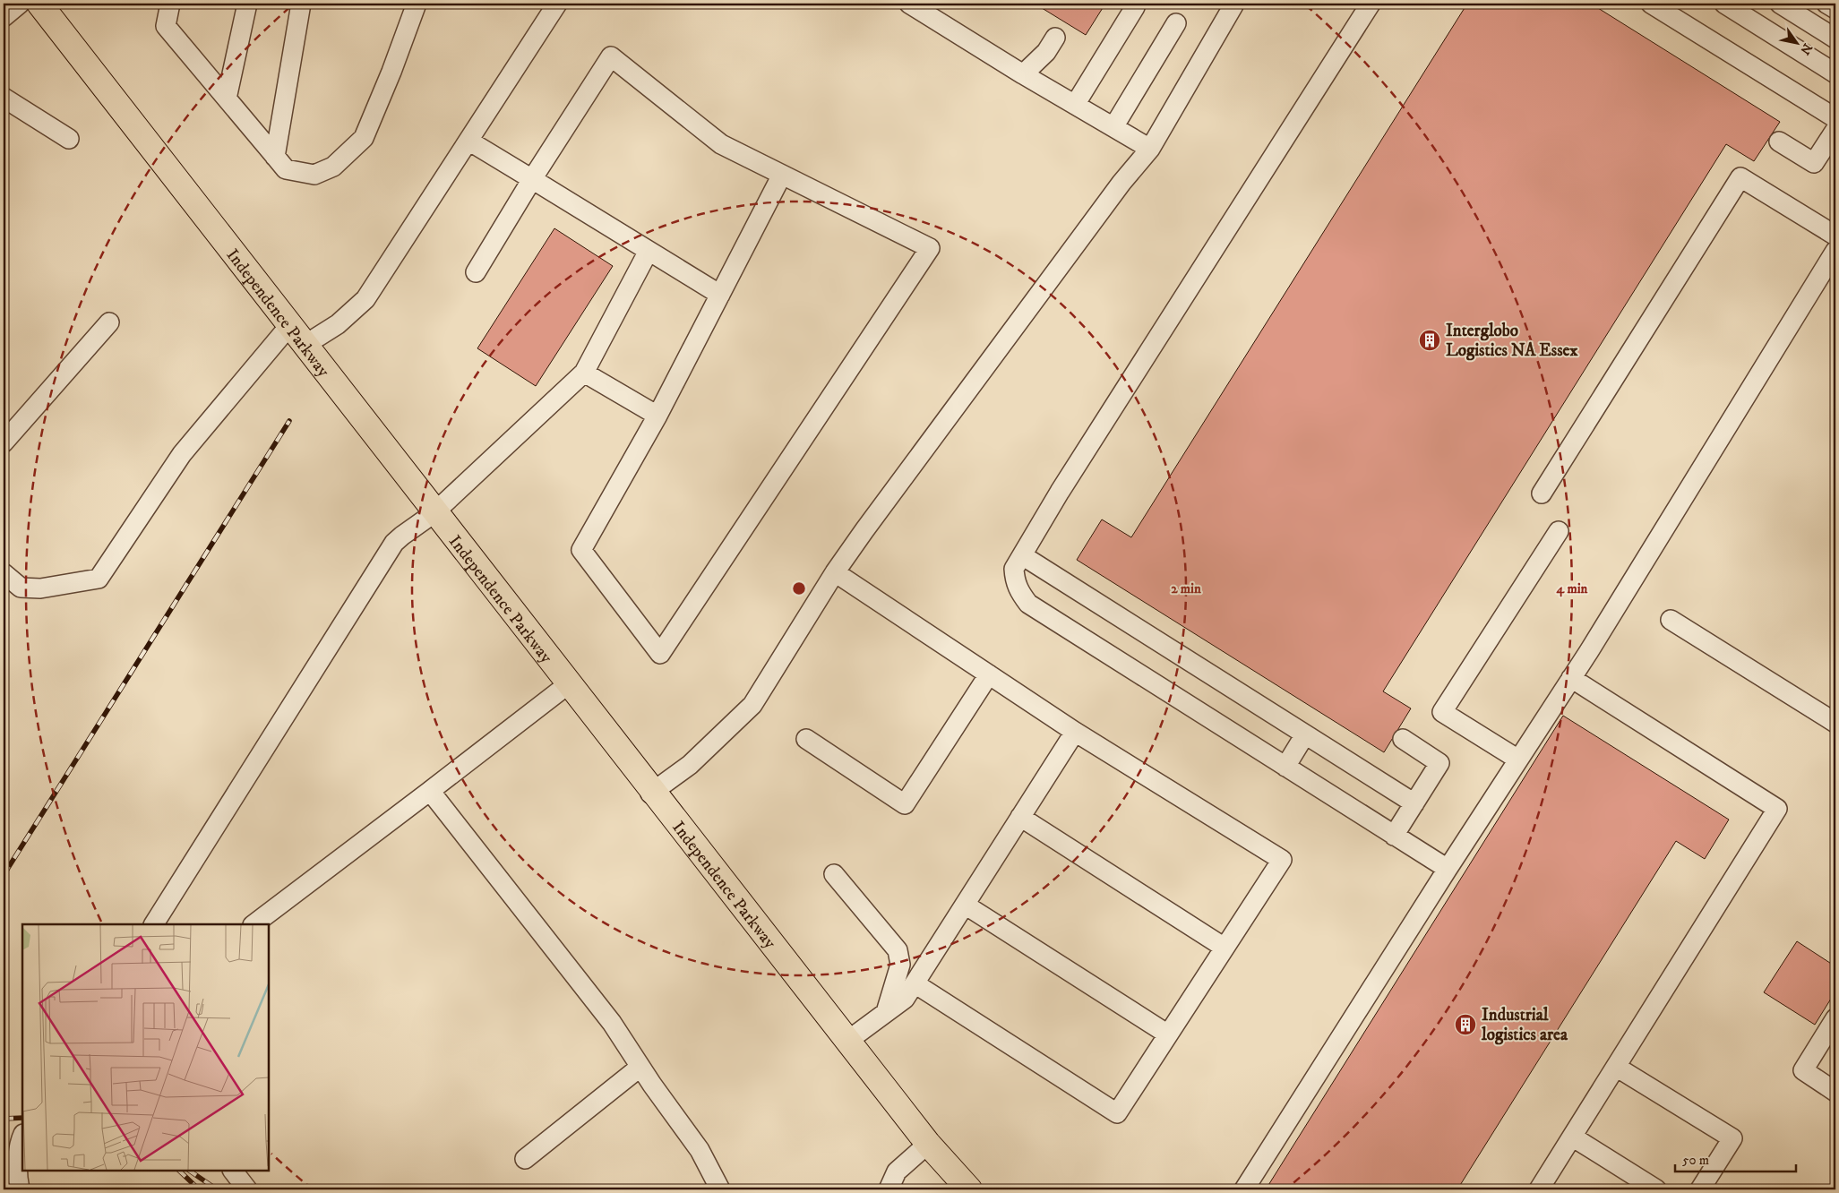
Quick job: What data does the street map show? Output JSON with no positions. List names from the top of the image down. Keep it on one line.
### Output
{"streets":{"main road":["Independence Parkway"]},"places":{"building":["Interglobo Logistics NA Essex","Industrial logistics area"]},"scale_bar":"50 m","north":"bottom right","rings":["2 min","4 min"]}
